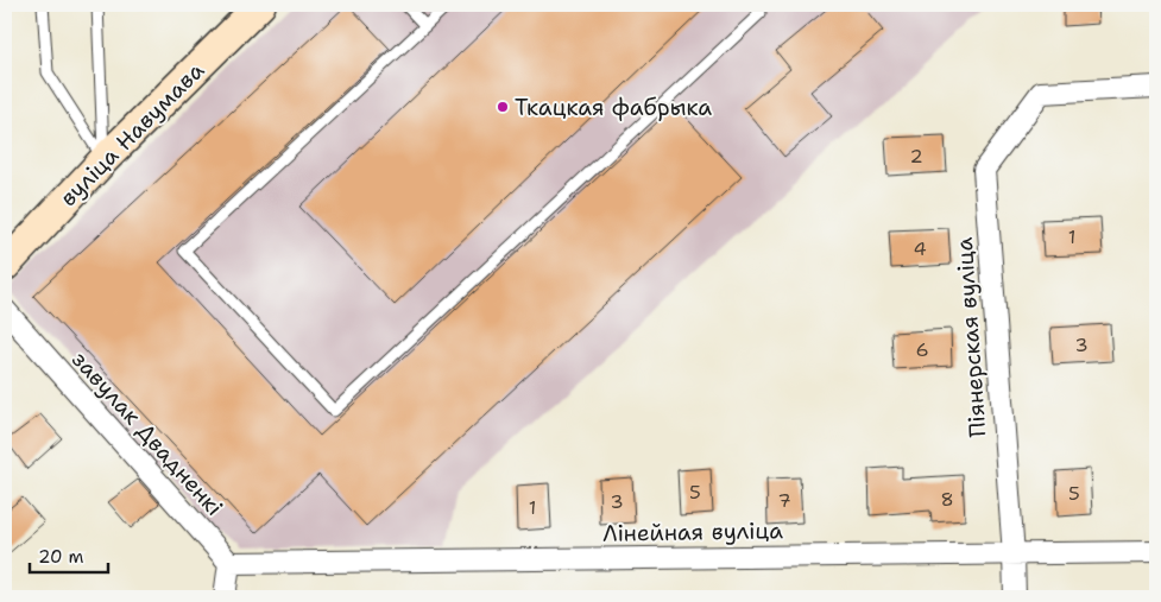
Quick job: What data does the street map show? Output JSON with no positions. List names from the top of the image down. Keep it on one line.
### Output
{"streets":{"street":["вуліца Навумава","Піянерская вуліца","завулак Двадненкі","Лінейная вуліца"]},"crossings":[["Піянерская вуліца","Лінейная вуліца"],["завулак Двадненкі","Лінейная вуліца"]],"places":["Ткацкая фабрыка"],"house_numbers":["2","1","4","3","6","5","5","8","7","3","1"],"scale_bar":"20 m"}
